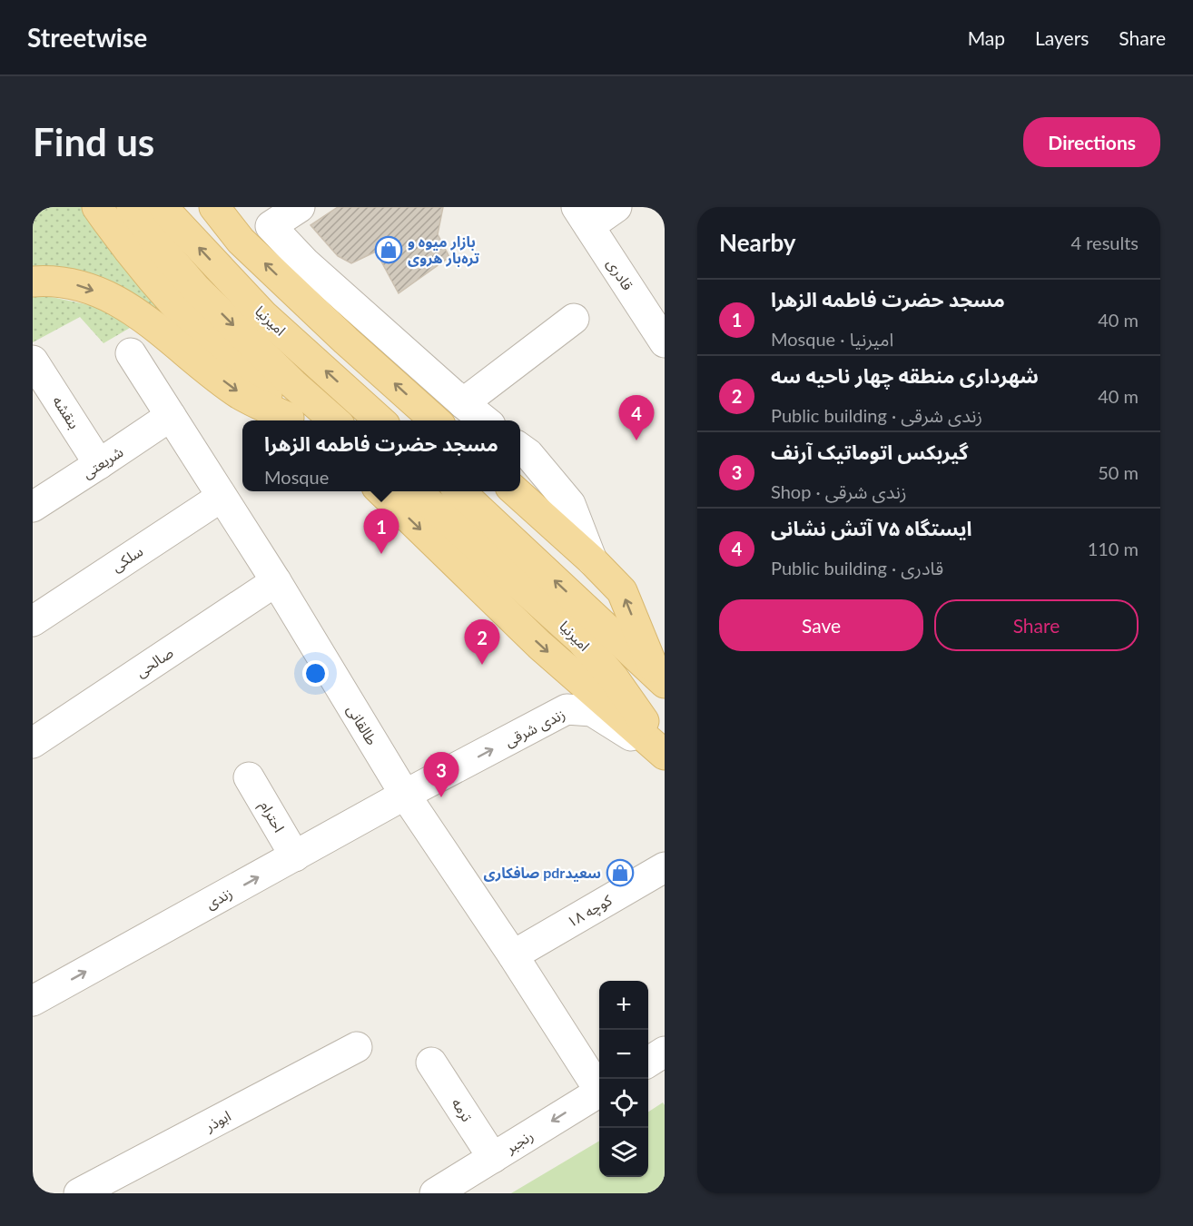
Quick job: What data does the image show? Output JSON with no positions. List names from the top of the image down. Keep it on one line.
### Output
{"streets":{"main road":["امیرنیا"],"street":["قادری","بنقشه","شریعتی","سلکی","صالحی","طالقانی","زندی شرقی","احترام","زندی","کوچه ۱۸","ترمه","ابوذر","رنجبر"]},"crossings":[["امیرنیا","زندی شرقی"],["بنقشه","شریعتی"],["شریعتی","طالقانی"],["سلکی","طالقانی"],["صالحی","طالقانی"],["طالقانی","زندی شرقی"],["طالقانی","زندی"],["طالقانی","کوچه ۱۸"],["زندی شرقی","زندی"],["احترام","زندی"],["ترمه","رنجبر"]],"one_way":["زندی شرقی","زندی","رنجبر"],"places":{"shop":["بازار میوه و تره‌بار هروی","صافکاری pdrسعید"]},"page":{"header":"Streetwise","nav":["Map","Layers","Share"],"buttons":["Directions",["Save","Share"]],"title":"Find us","heading":["Nearby","4 results"],"list":[{"mark":"1","name":"مسجد حضرت فاطمه الزهرا","note":"Mosque · امیرنیا","value":"40 m"},{"mark":"2","name":"شهرداری منطقه چهار ناحیه سه","note":"Public building · زندی شرقی","value":"40 m"},{"mark":"3","name":"گیربکس اتوماتیک آرنف","note":"Shop · زندی شرقی","value":"50 m"},{"mark":"4","name":"ایستگاه ۷۵ آتش نشانی","note":"Public building · قادری","value":"110 m"}],"pins":["4","1","2","3"],"popup":["مسجد حضرت فاطمه الزهرا","Mosque"],"map_buttons":["+","−"]}}
